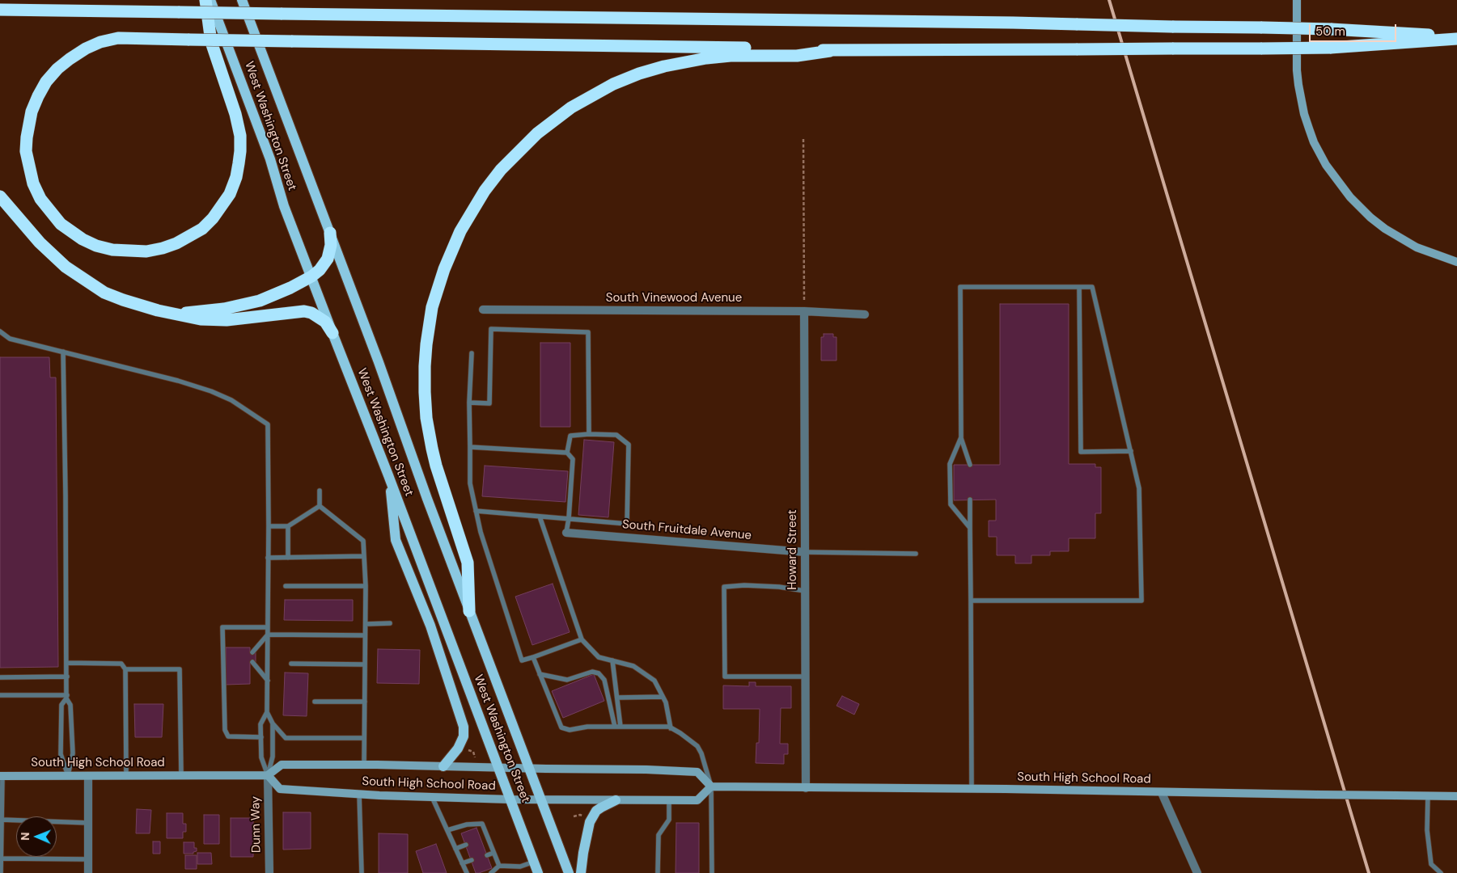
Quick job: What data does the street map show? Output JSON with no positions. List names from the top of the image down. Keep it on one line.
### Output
{"streets":{"main road":["West Washington Street"],"street":["South Vinewood Avenue","South Fruitdale Avenue","Howard Street","South High School Road","Dunn Way"]},"crossings":[["West Washington Street","South High School Road"],["South Vinewood Avenue","Howard Street"],["South Fruitdale Avenue","Howard Street"],["Howard Street","South High School Road"],["South High School Road","Dunn Way"]],"scale_bar":"50 m","north":"left"}
